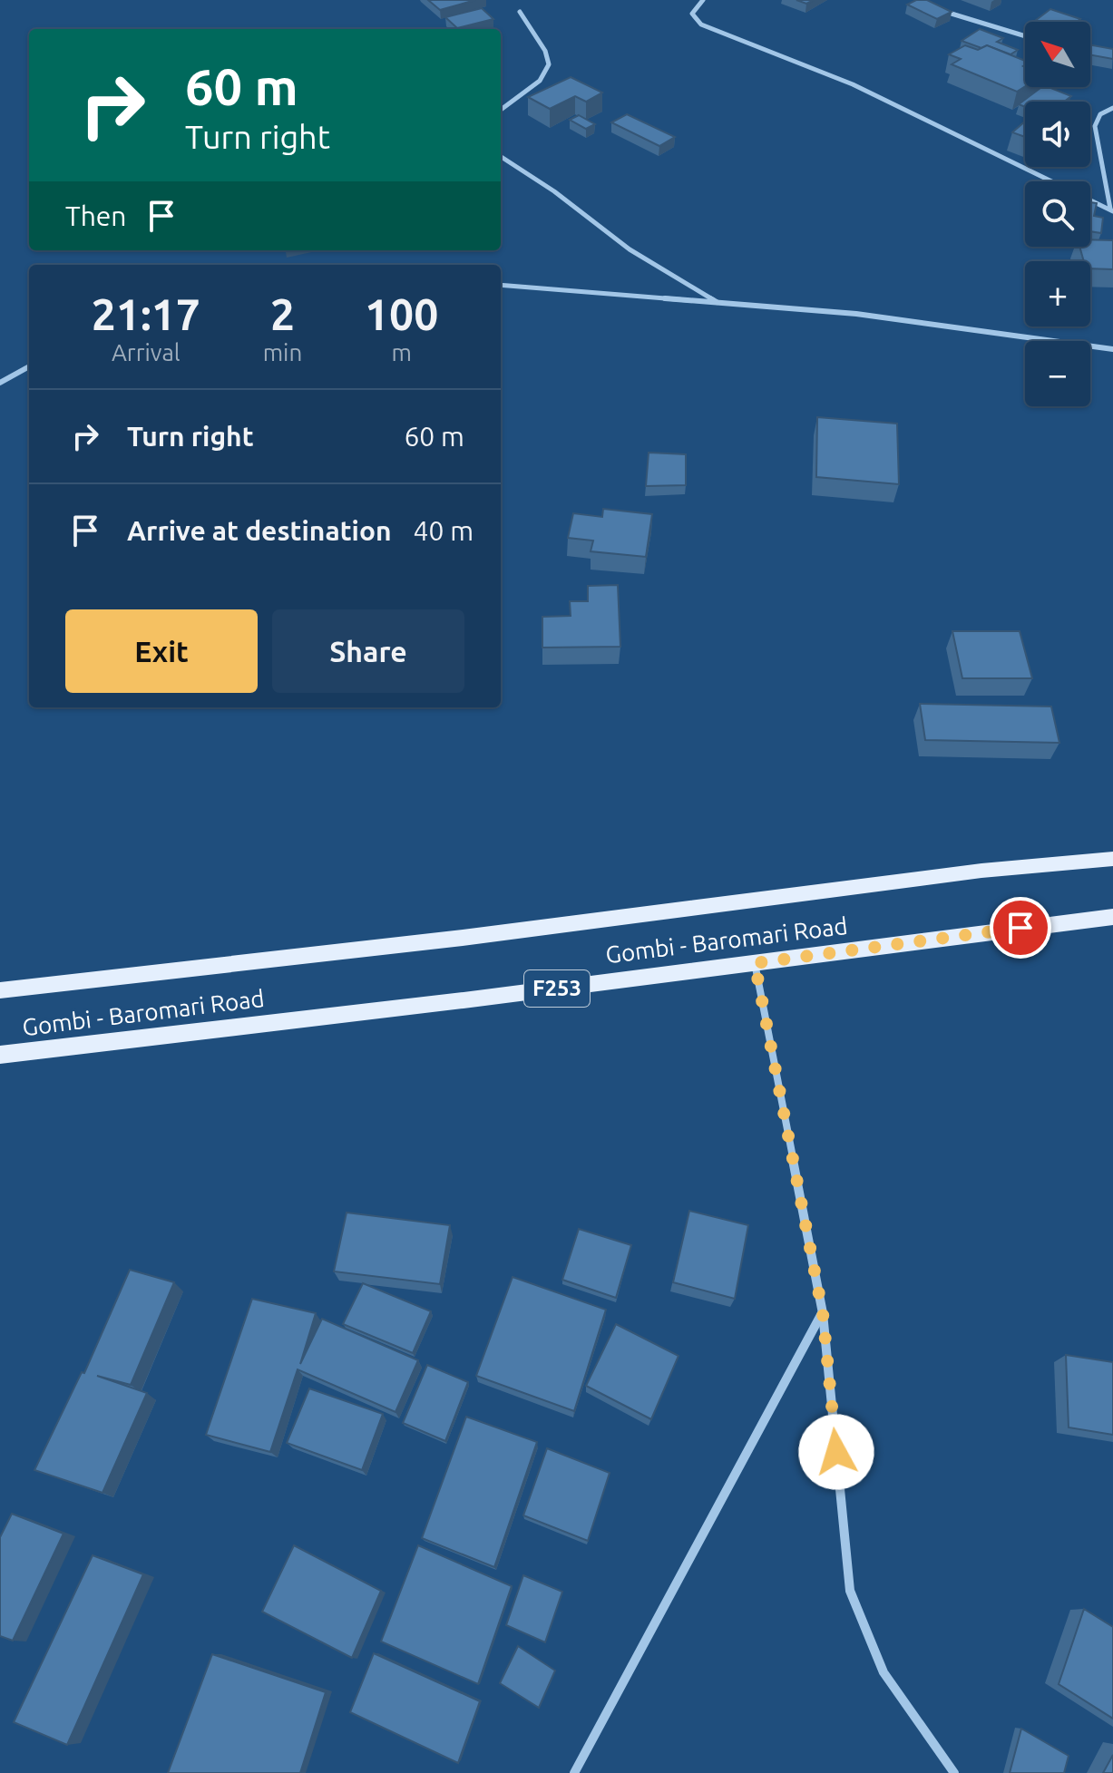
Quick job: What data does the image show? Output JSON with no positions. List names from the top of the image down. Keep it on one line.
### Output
{"streets":{"main road":["Gombi - Baromari Road","F253"]},"north":"top left","page":{"map_buttons":["+","−"],"turn":["60 m","Turn right"],"then":"Then","eta":["21:17","Arrival","2","min","100","m"],"list":[{"name":"Turn right","value":"60 m"},{"name":"Arrive at destination","value":"40 m"}],"buttons":["Exit","Share"]}}
